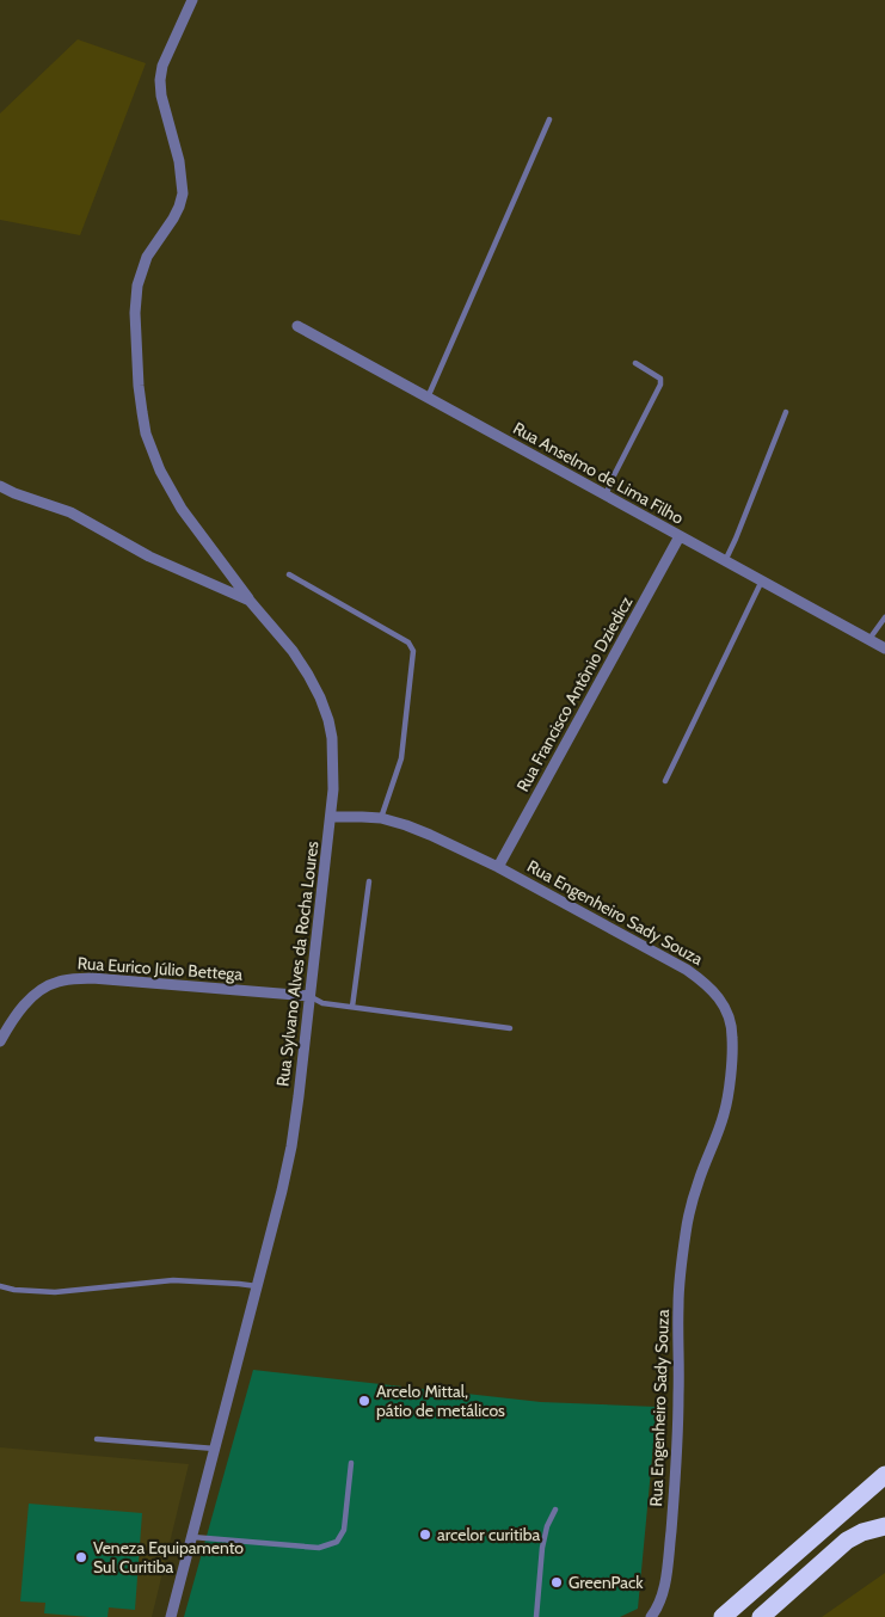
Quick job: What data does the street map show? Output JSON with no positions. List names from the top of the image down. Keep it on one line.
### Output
{"streets":{"street":["Rua Anselmo de Lima Filho","Rua Francisco Antônio Dziedicz","Rua Engenheiro Sady Souza","Rua Sylvano Alves da Rocha Loures","Rua Eurico Júlio Bettega"]},"crossings":[["Rua Anselmo de Lima Filho","Rua Francisco Antônio Dziedicz"],["Rua Francisco Antônio Dziedicz","Rua Engenheiro Sady Souza"],["Rua Engenheiro Sady Souza","Rua Sylvano Alves da Rocha Loures"],["Rua Sylvano Alves da Rocha Loures","Rua Eurico Júlio Bettega"]],"places":["Arcelo Mittal, pátio de metálicos","arcelor curitiba","Veneza Equipamento Sul Curitiba","GreenPack"]}
